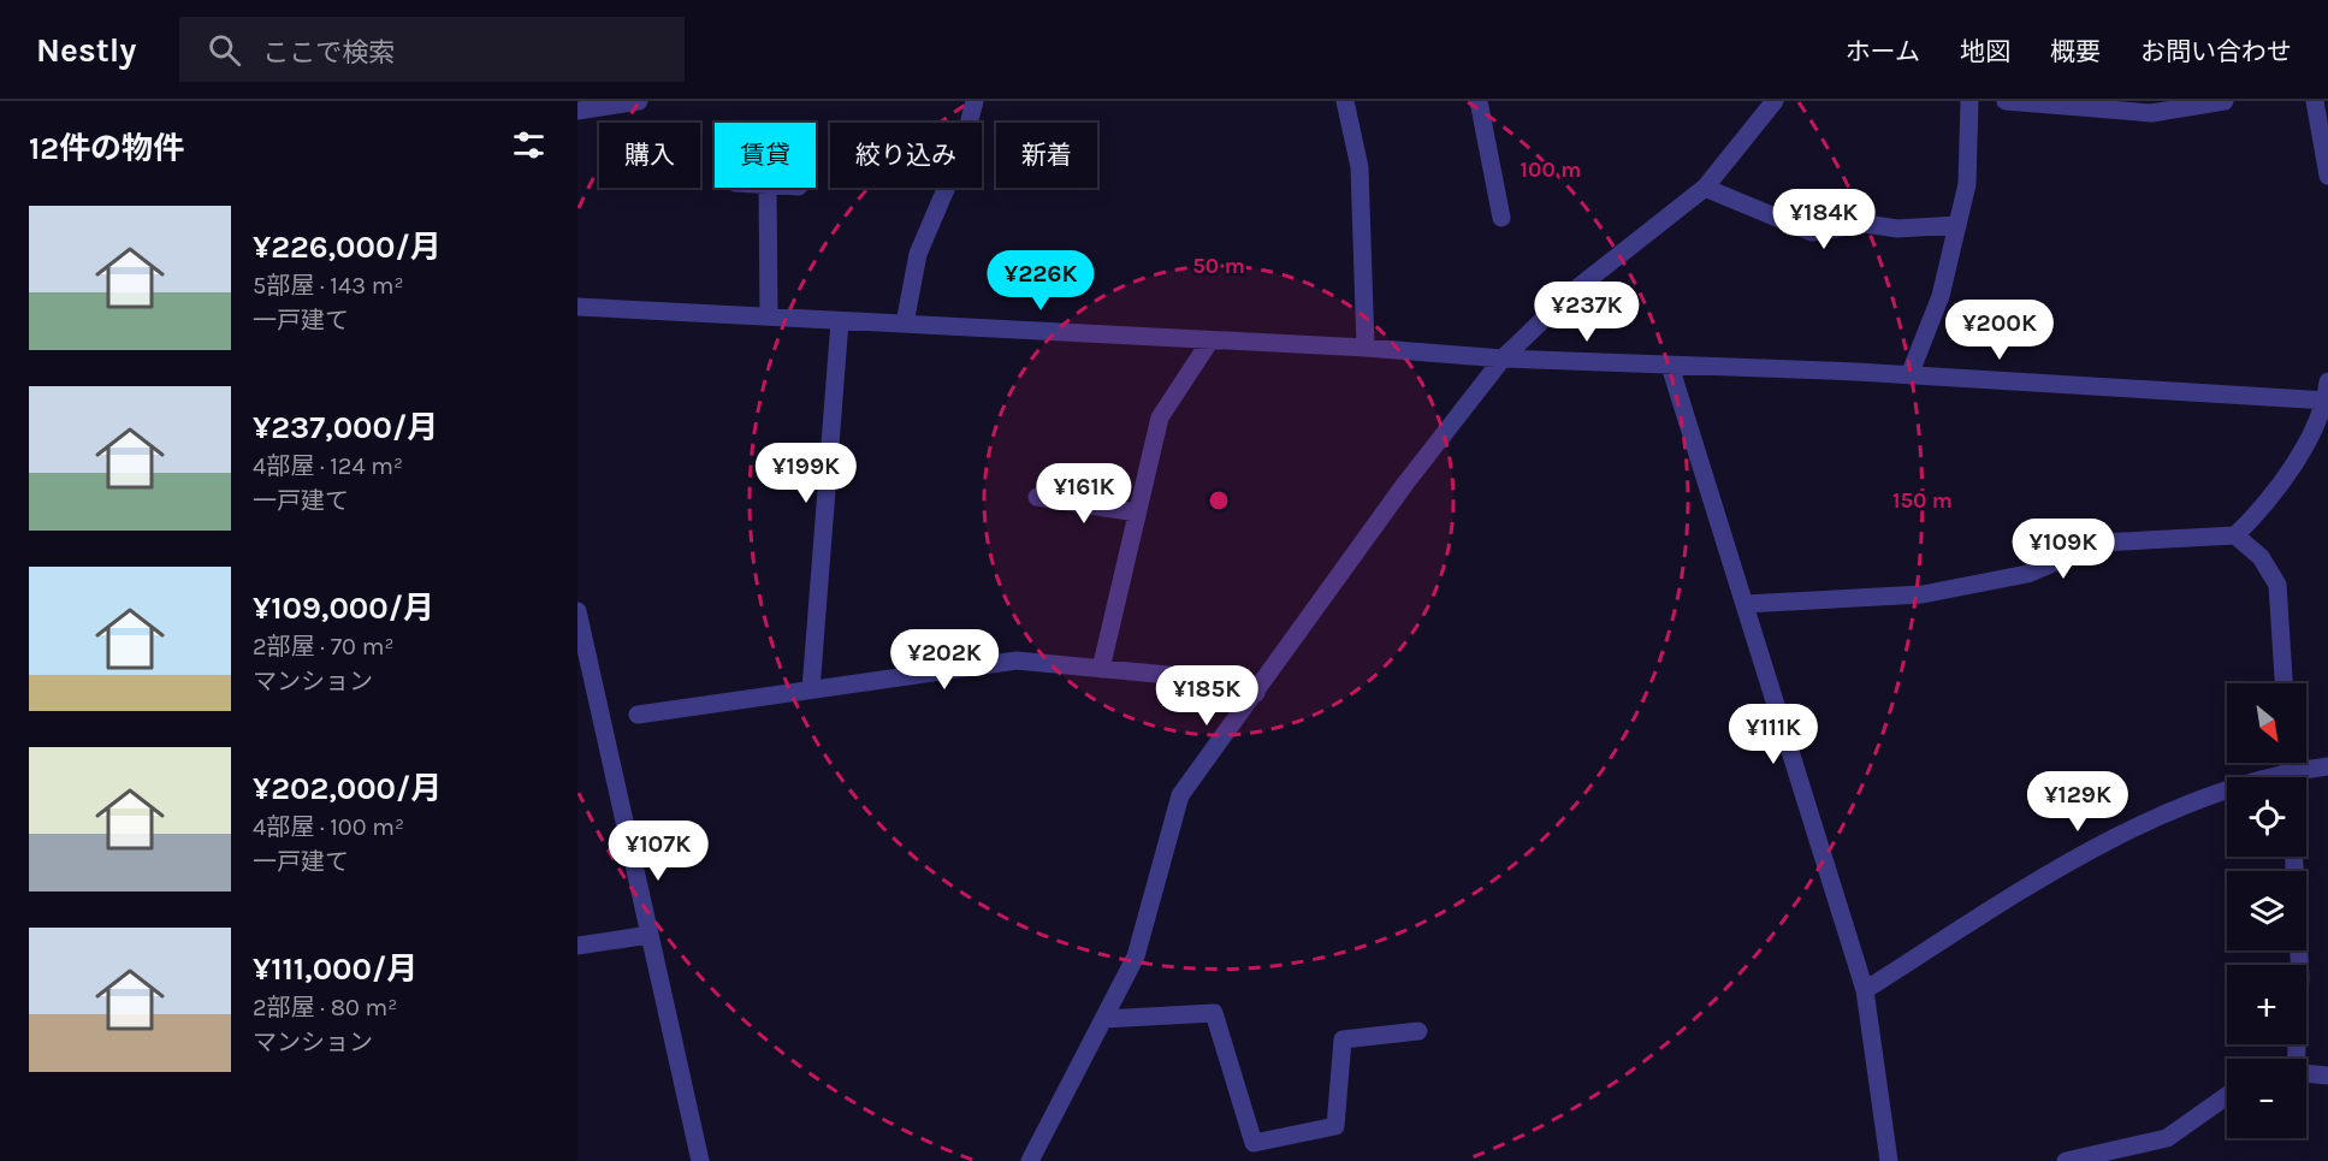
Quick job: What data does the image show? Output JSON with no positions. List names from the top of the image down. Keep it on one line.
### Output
{"north":"bottom right","page":{"header":"Nestly","search":"ここで検索","nav":["ホーム","地図","概要","お問い合わせ"],"heading":"12件の物件","chip":["購入","賃貸","絞り込み","新着"],"list":[{"name":"¥226,000/月","note":"5部屋 · 143 m² · 一戸建て"},{"name":"¥237,000/月","note":"4部屋 · 124 m² · 一戸建て"},{"name":"¥109,000/月","note":"2部屋 · 70 m² · マンション"},{"name":"¥202,000/月","note":"4部屋 · 100 m² · 一戸建て"},{"name":"¥111,000/月","note":"2部屋 · 80 m² · マンション"}],"price":["¥184K","¥226K","¥237K","¥200K","¥199K","¥161K","¥109K","¥202K","¥185K","¥111K","¥129K","¥107K"],"map_buttons":["+","−"]},"rings":["100 m","50 m","150 m"]}
